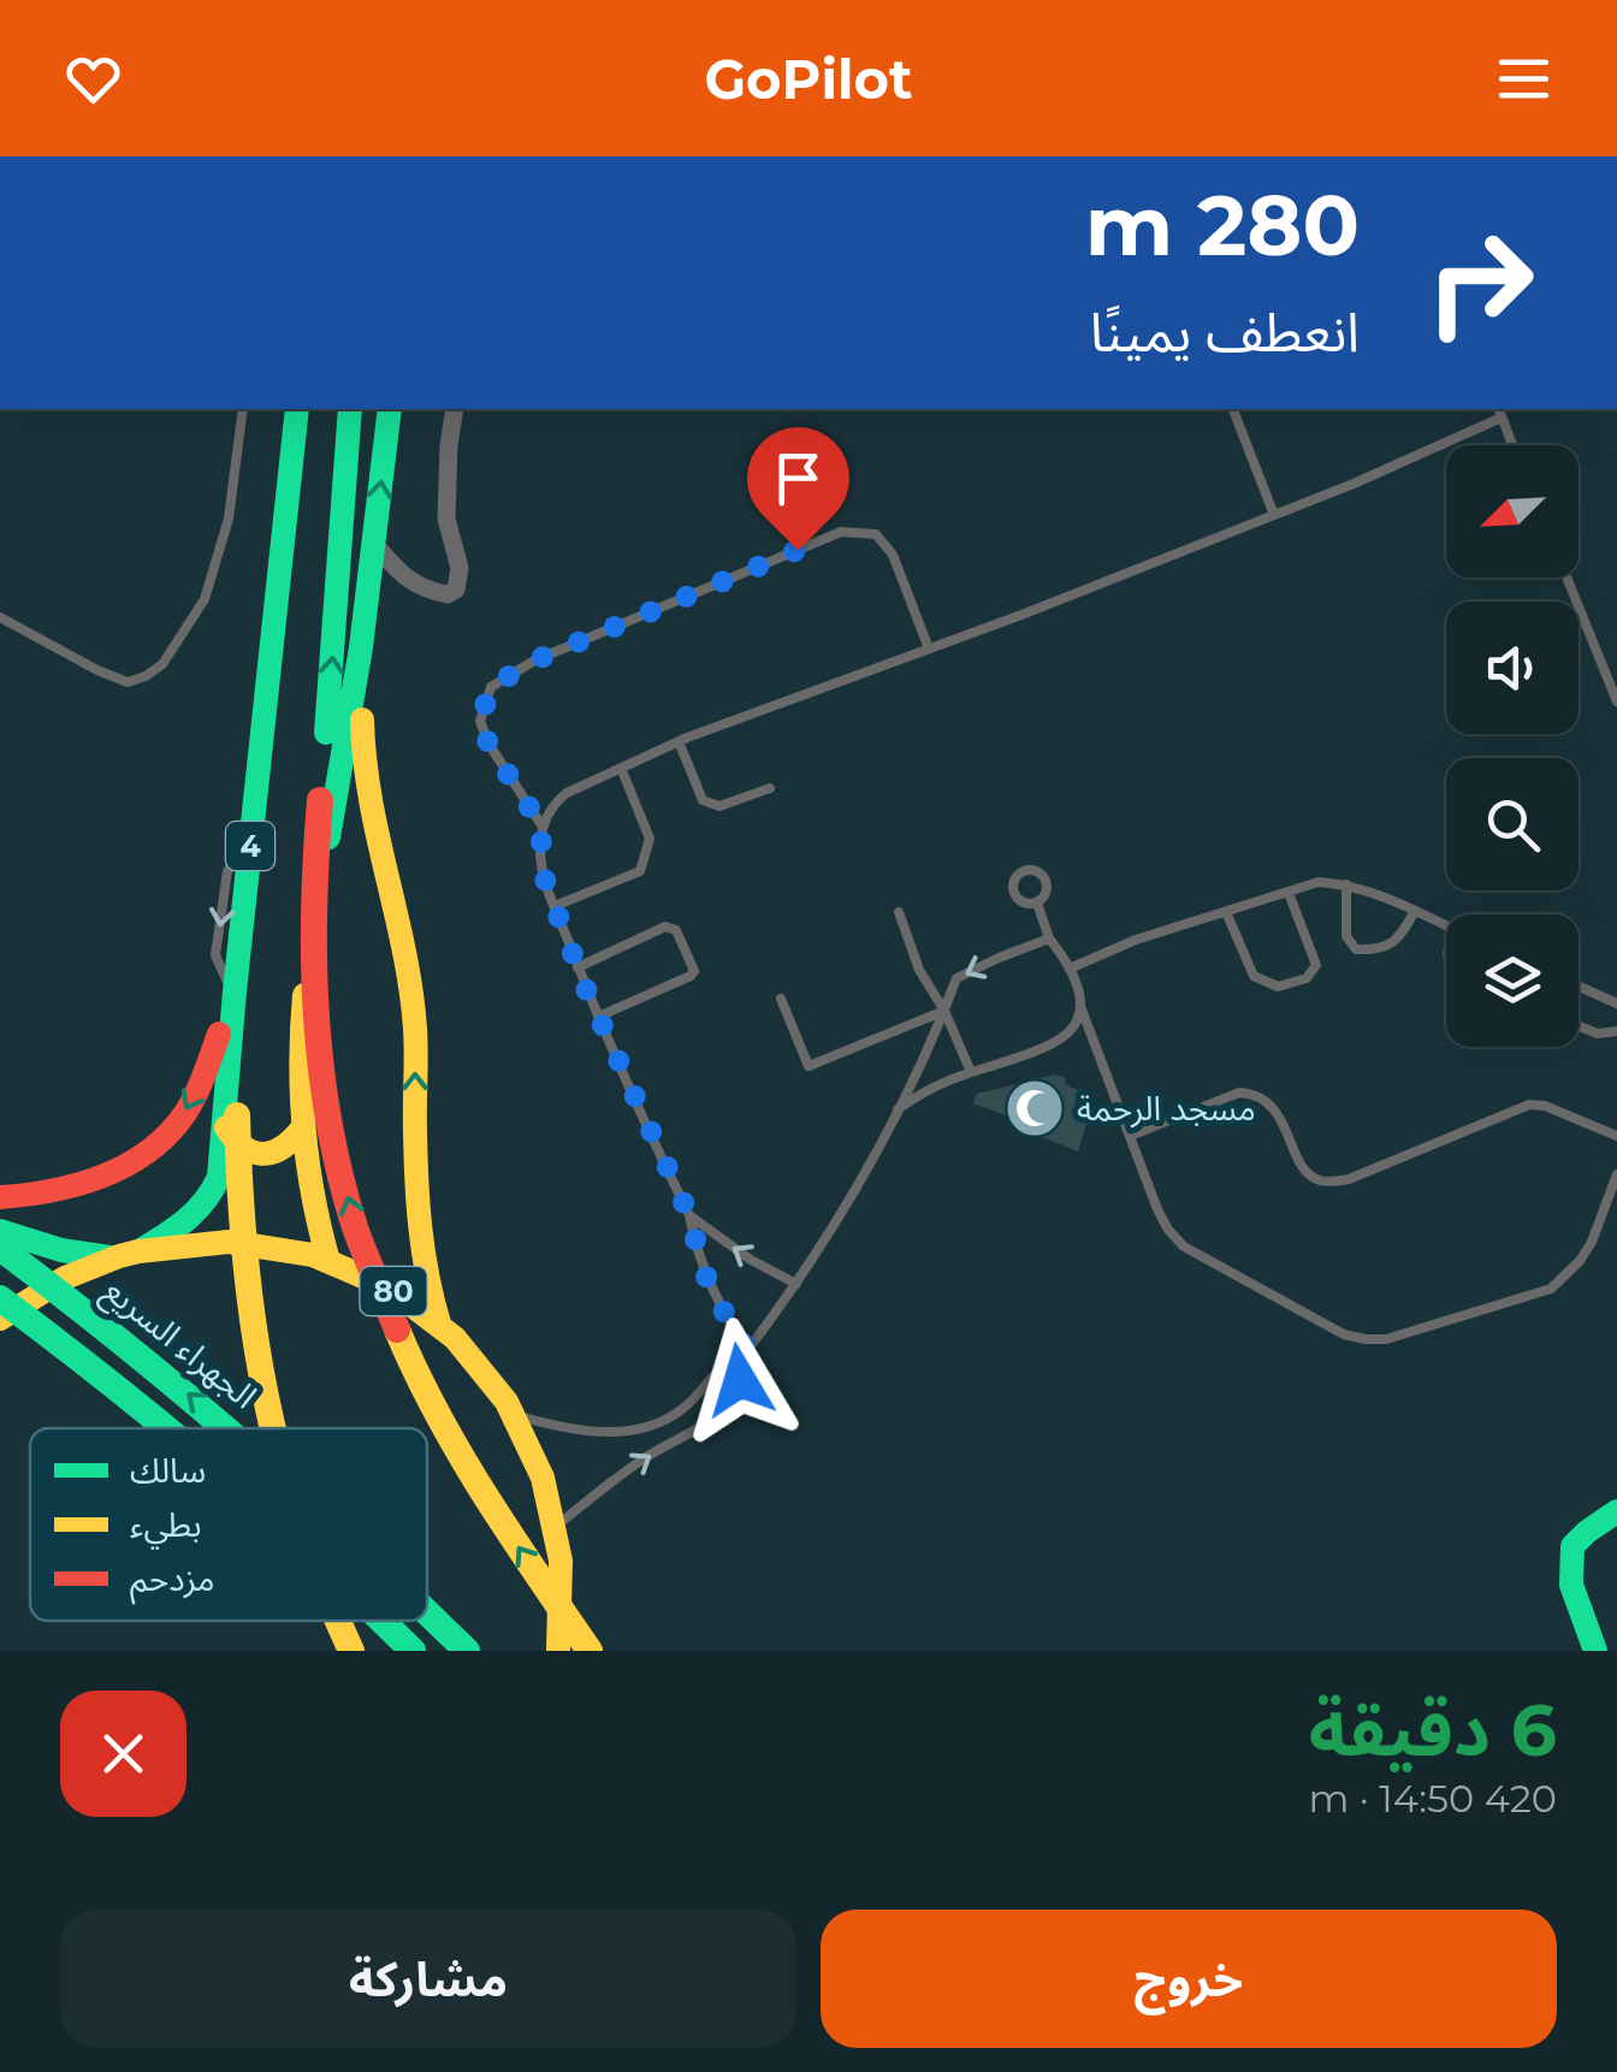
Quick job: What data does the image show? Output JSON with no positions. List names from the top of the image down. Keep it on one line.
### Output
{"streets":{"main road":["4","80","الجهراء السريع"]},"crossings":[["4","80"],["4","الجهراء السريع"],["80","الجهراء السريع"]],"places":{"mosque":["مسجد الرحمة"]},"legend":["سالك","بطيء","مزدحم"],"north":"bottom left","page":{"header":"GoPilot","turn":["280 m","انعطف يمينًا"],"heading":["6 دقيقة","420 m · 14:50"],"buttons":["خروج","مشاركة"]}}
